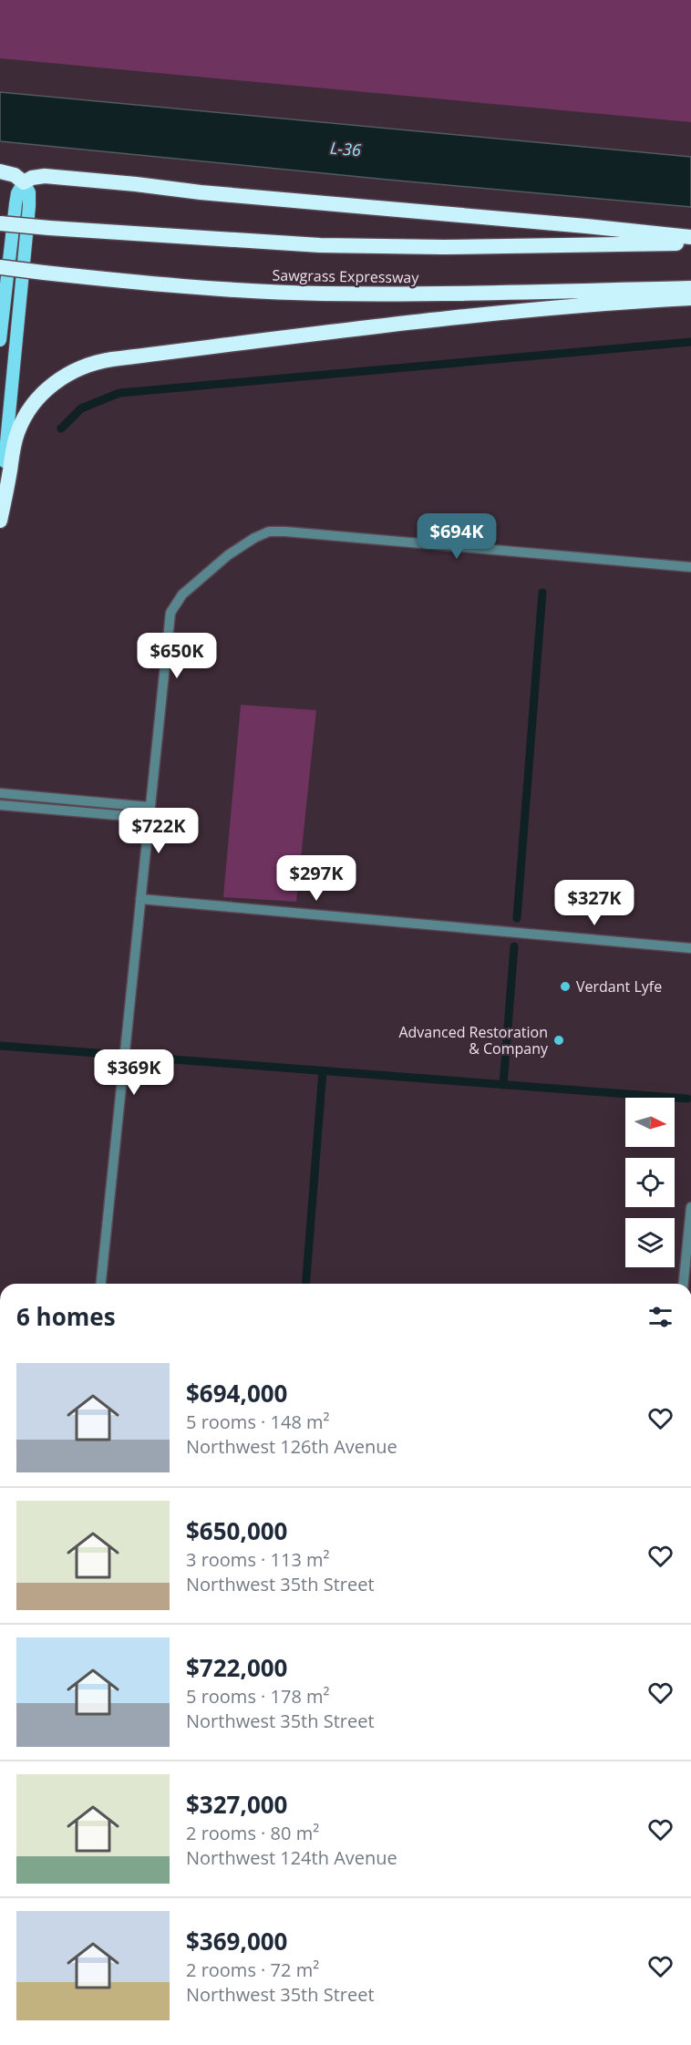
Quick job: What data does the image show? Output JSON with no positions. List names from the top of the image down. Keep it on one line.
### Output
{"streets":{"highway":["Sawgrass Expressway"]},"water":["L-36"],"places":["Verdant Lyfe","Advanced Restoration & Company"],"north":"right","page":{"price":["$694K","$650K","$722K","$297K","$327K","$369K"],"heading":"6 homes","list":[{"name":"$694,000","note":"5 rooms · 148 m² · Northwest 126th Avenue"},{"name":"$650,000","note":"3 rooms · 113 m² · Northwest 35th Street"},{"name":"$722,000","note":"5 rooms · 178 m² · Northwest 35th Street"},{"name":"$327,000","note":"2 rooms · 80 m² · Northwest 124th Avenue"},{"name":"$369,000","note":"2 rooms · 72 m² · Northwest 35th Street"}]}}
